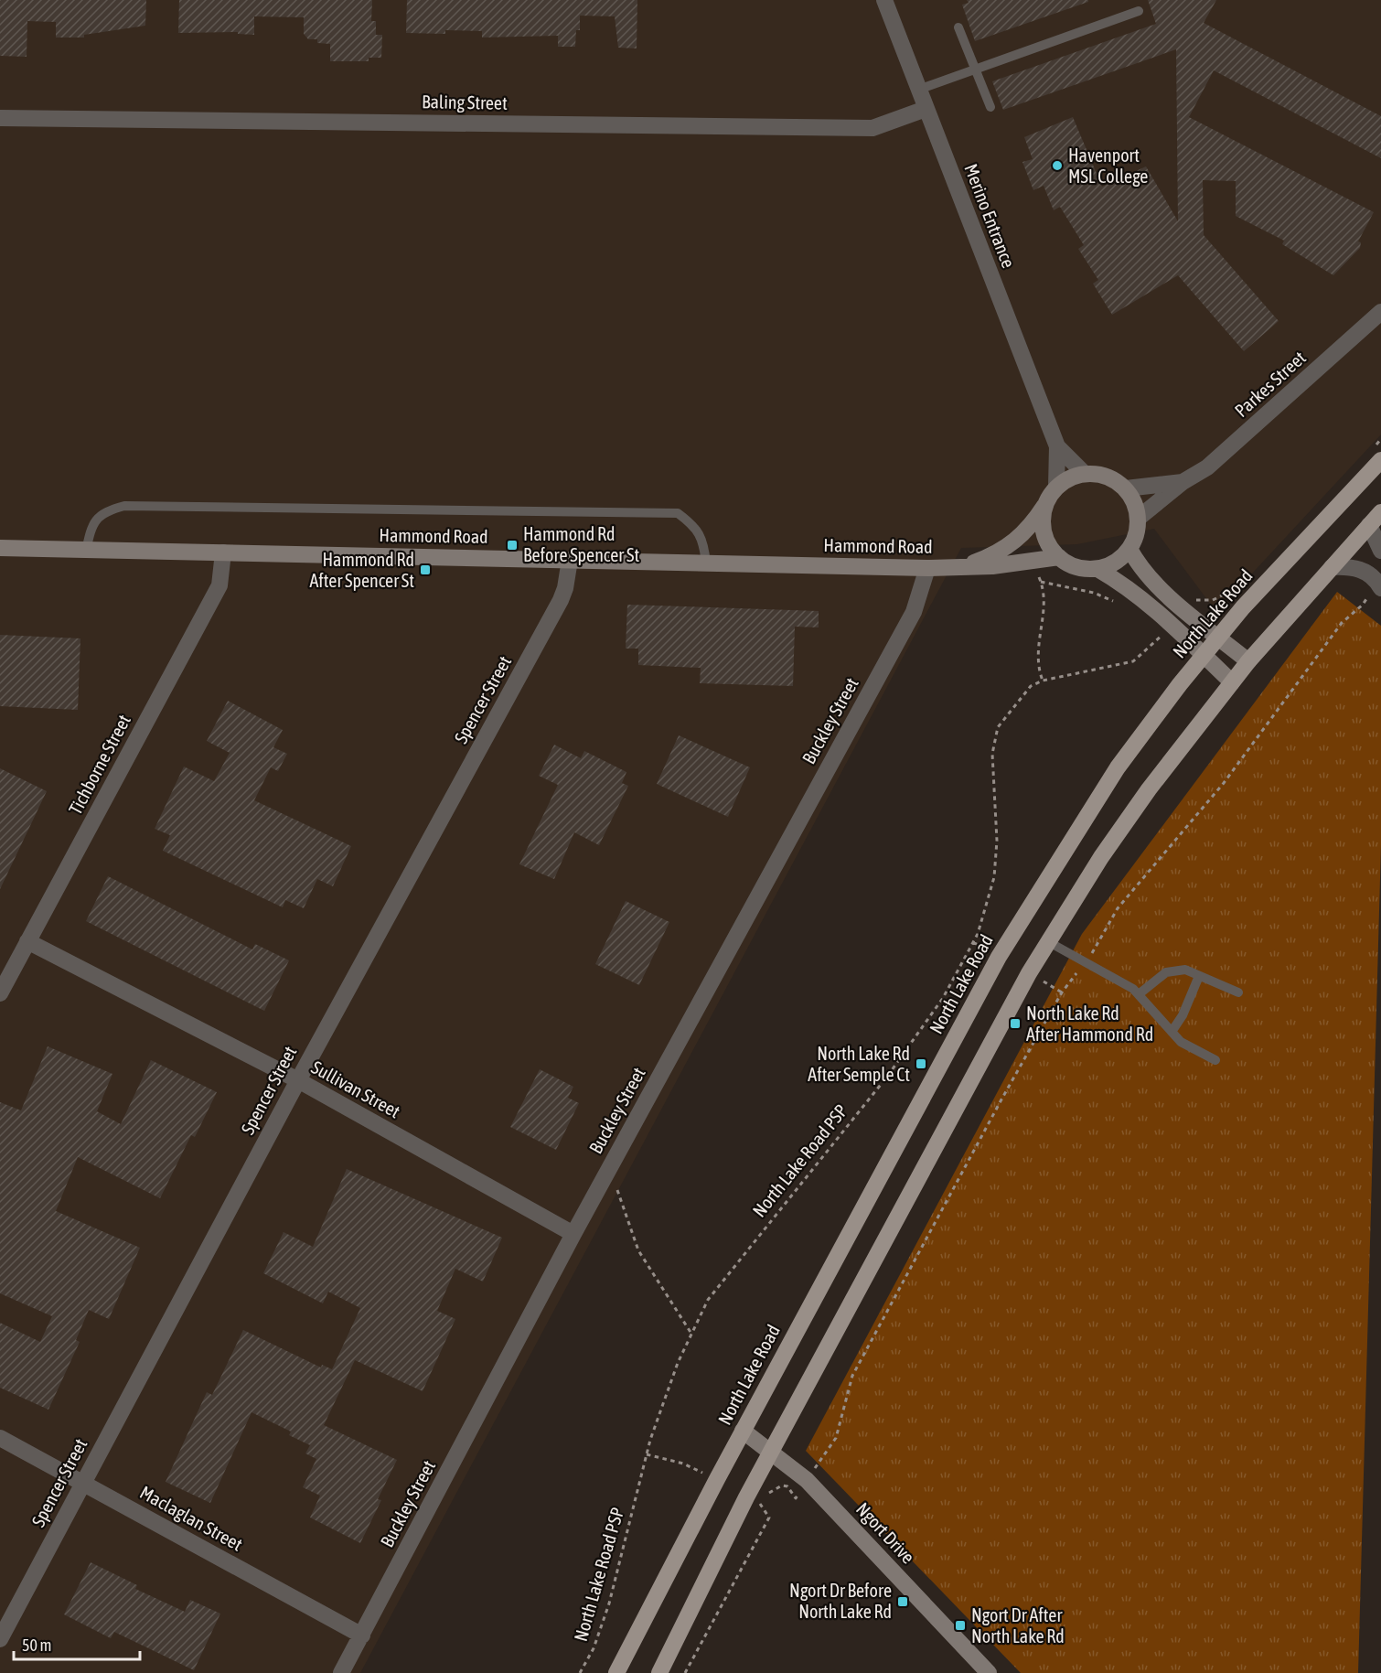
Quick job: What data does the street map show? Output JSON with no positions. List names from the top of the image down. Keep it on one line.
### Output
{"streets":{"main road":["Hammond Road","North Lake Road","Ngort Drive"],"street":["Baling Street","Merino Entrance","Parkes Street","Spencer Street","Buckley Street","Tichborne Street","Sullivan Street","Maclaglan Street"],"path":["North Lake Road PSP"]},"crossings":[["Baling Street","Merino Entrance"],["Merino Entrance","Parkes Street"],["Merino Entrance","Hammond Road"],["Parkes Street","Hammond Road"],["Hammond Road","Spencer Street"],["Hammond Road","Buckley Street"],["Hammond Road","Tichborne Street"],["North Lake Road","Ngort Drive"],["Spencer Street","Sullivan Street"],["Spencer Street","Maclaglan Street"],["Buckley Street","Sullivan Street"],["Buckley Street","Maclaglan Street"],["Tichborne Street","Sullivan Street"]],"places":{"other":["Havenport MSL College"],"transit":["Hammond Rd Before Spencer St","Hammond Rd After Spencer St","North Lake Rd After Hammond Rd","North Lake Rd After Semple Ct","Ngort Dr Before North Lake Rd","Ngort Dr After North Lake Rd"]},"scale_bar":"50 m"}
